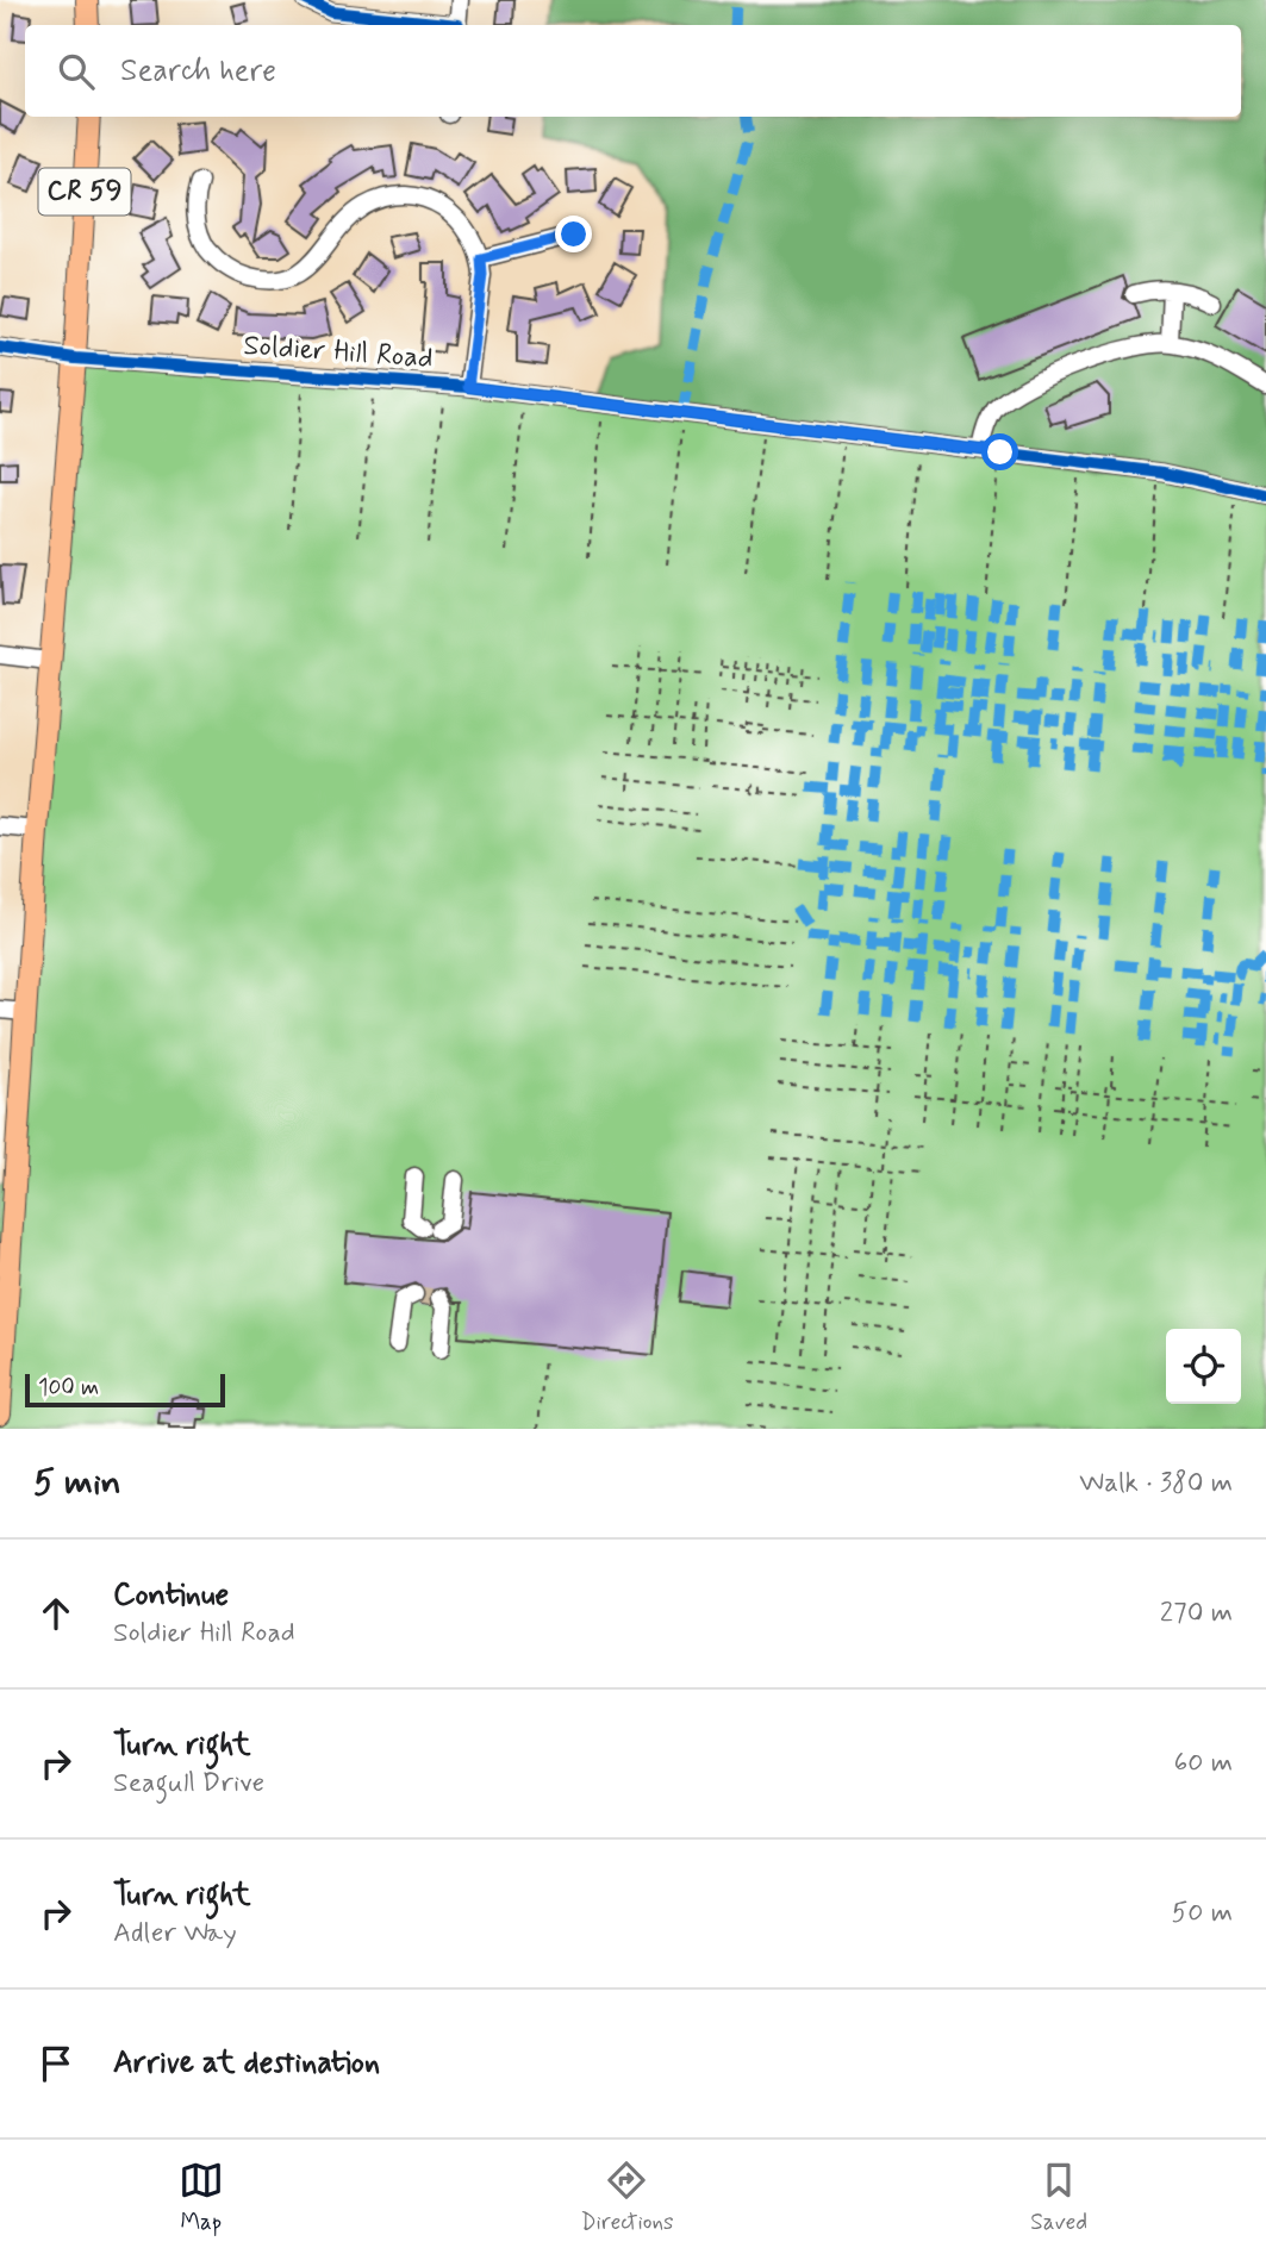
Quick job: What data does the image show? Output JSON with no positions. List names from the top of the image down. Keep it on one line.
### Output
{"streets":{"main road":["CR 59"],"street":["Soldier Hill Road"]},"crossings":[["CR 59","Soldier Hill Road"]],"scale_bar":"100 m","page":{"search":"Search here","scale":"100 m","heading":["5 min","Walk · 380 m"],"list":[["Continue","Soldier Hill Road","270 m"],["Turn right","Seagull Drive","60 m"],["Turn right","Adler Way","50 m"],"Arrive at destination"],"nav":["Map","Directions","Saved"]}}
